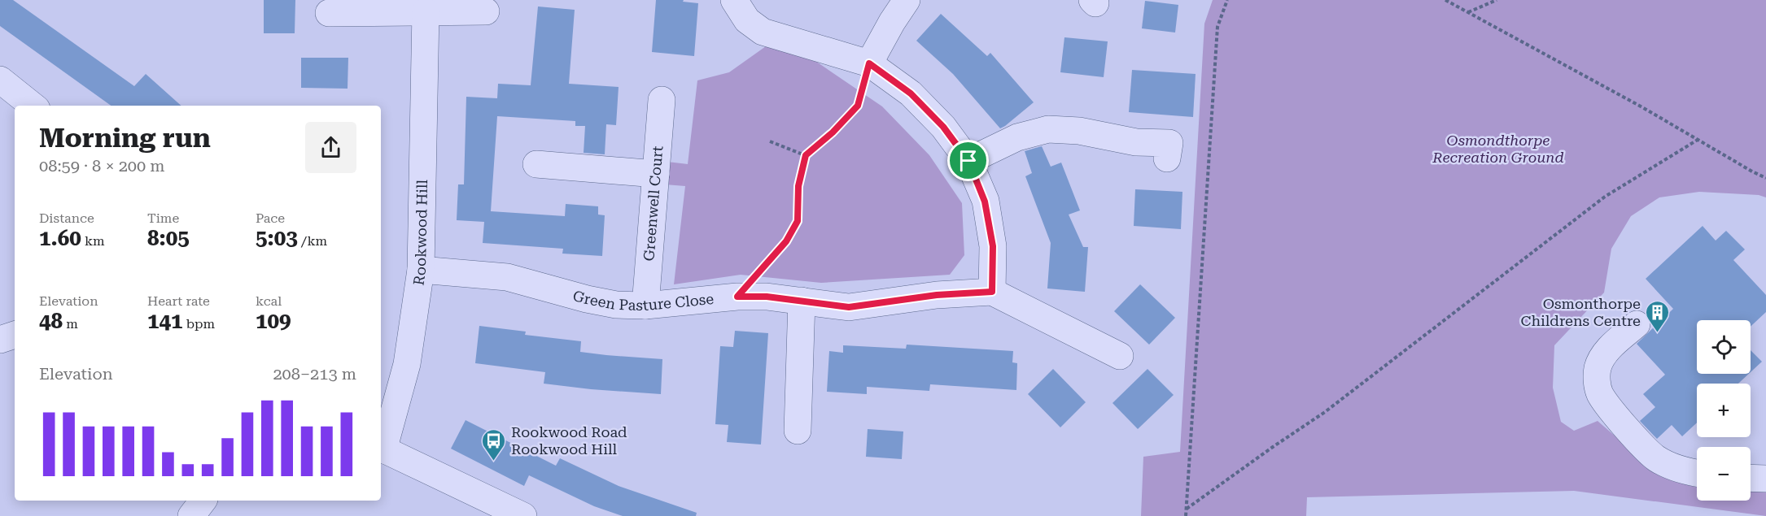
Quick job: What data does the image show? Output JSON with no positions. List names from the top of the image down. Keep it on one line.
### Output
{"streets":{"street":["Greenwell Court","Rookwood Hill","Green Pasture Close"]},"crossings":[["Greenwell Court","Green Pasture Close"],["Rookwood Hill","Green Pasture Close"]],"parks":["Osmondthorpe Recreation Ground"],"places":{"building":["Osmonthorpe Childrens Centre"],"bus stop":["Rookwood Road Rookwood Hill"]},"page":{"heading":["Morning run","08:59 · 8 × 200 m"],"stats":[["Distance","1.60 km"],["Time","8:05"],["Pace","5:03 /km"],["Elevation","48 m"],["Heart rate","141 bpm"],["kcal","109"]],"map_buttons":["+","−"],"chart":["Elevation","208–213 m"]}}
